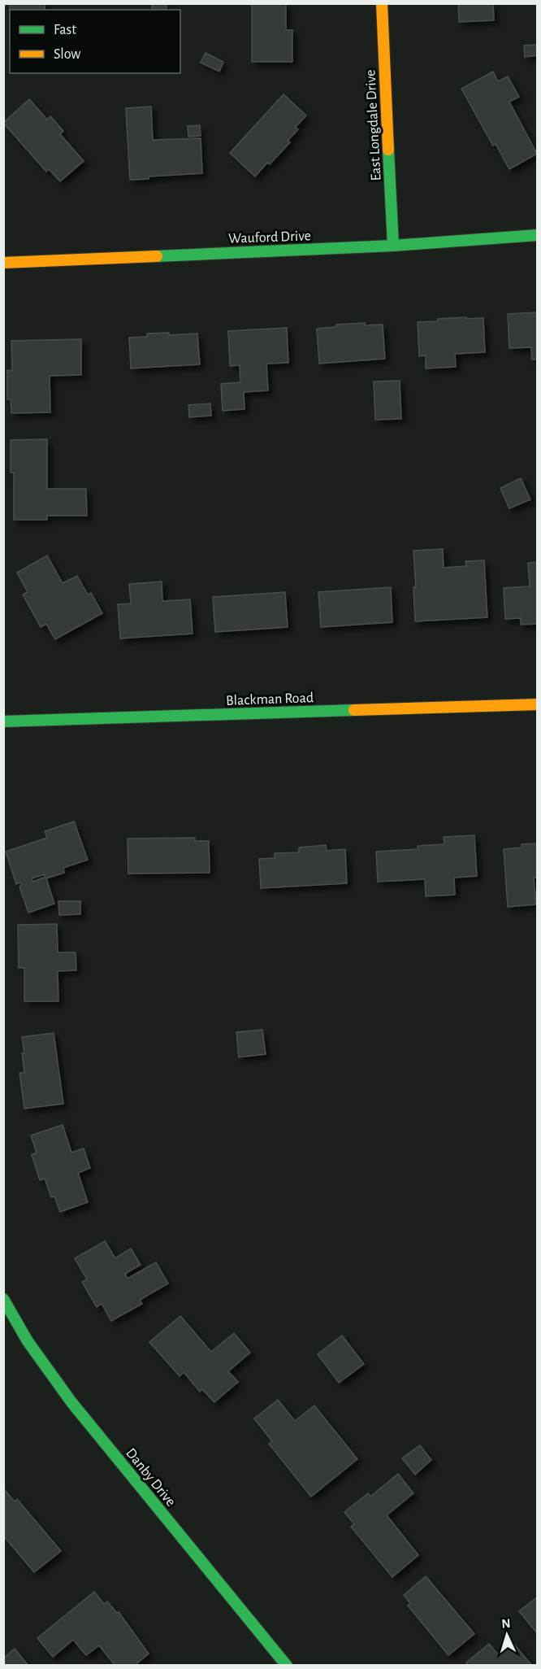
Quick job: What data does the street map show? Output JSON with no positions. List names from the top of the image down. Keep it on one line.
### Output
{"streets":{"street":["East Longdale Drive","Wauford Drive","Blackman Road","Danby Drive"]},"crossings":[["East Longdale Drive","Wauford Drive"]],"legend":["Fast","Slow"],"north":"top"}
